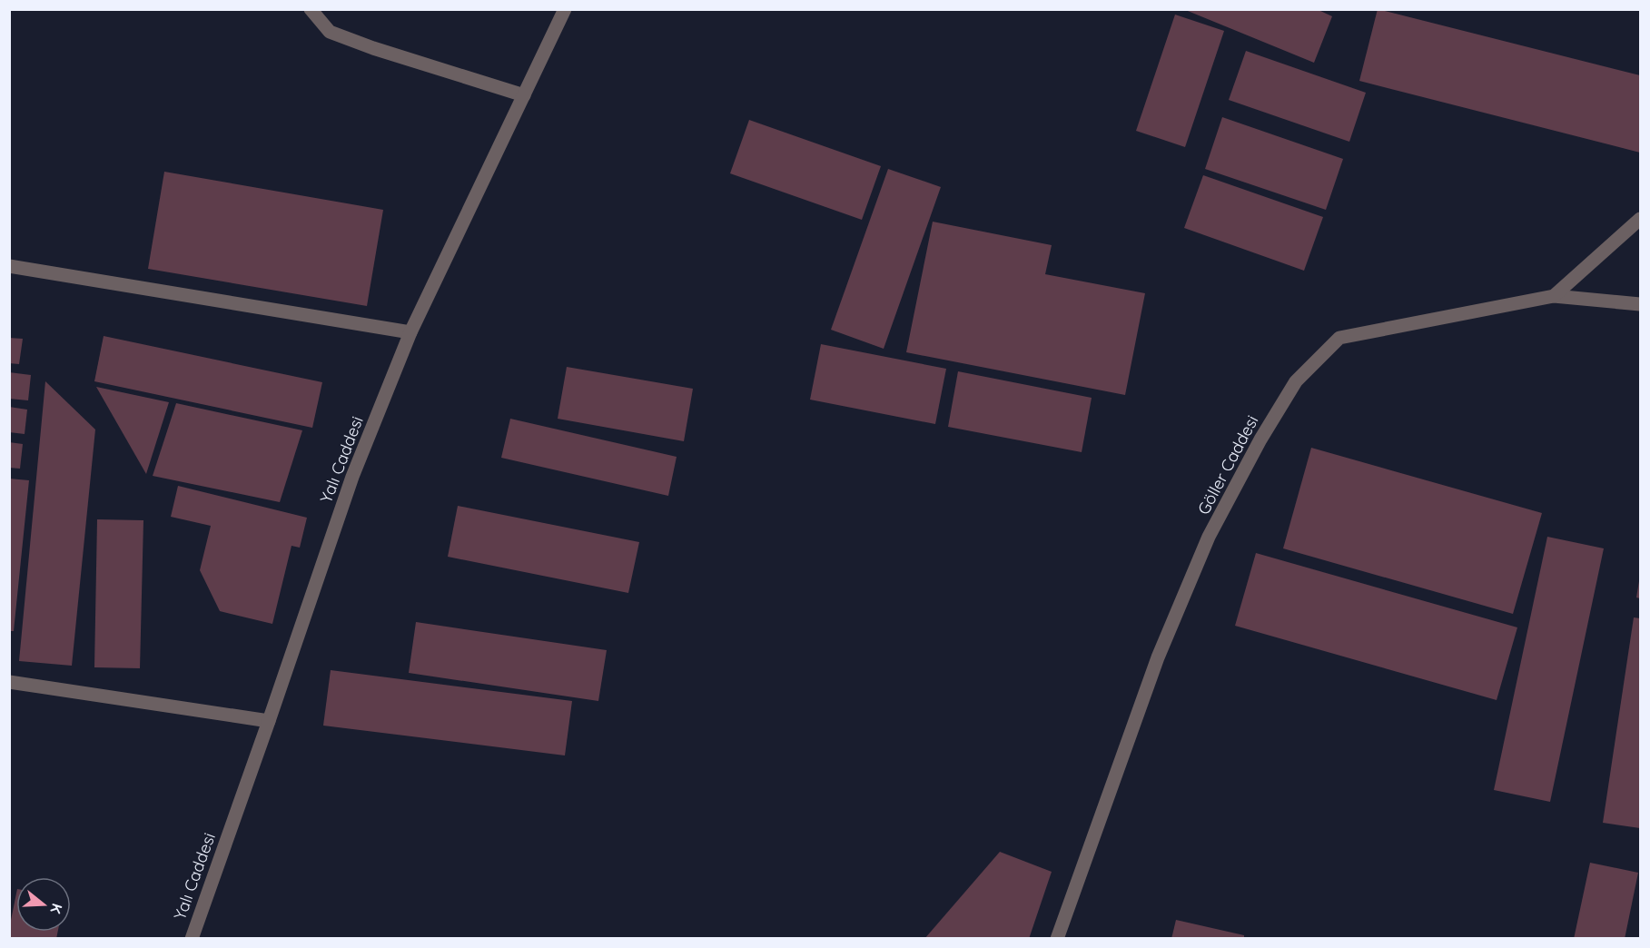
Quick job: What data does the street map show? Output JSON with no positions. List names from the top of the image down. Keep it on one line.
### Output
{"streets":{"street":["Yalı Caddesi","Göller Caddesi"]},"north":"right"}
